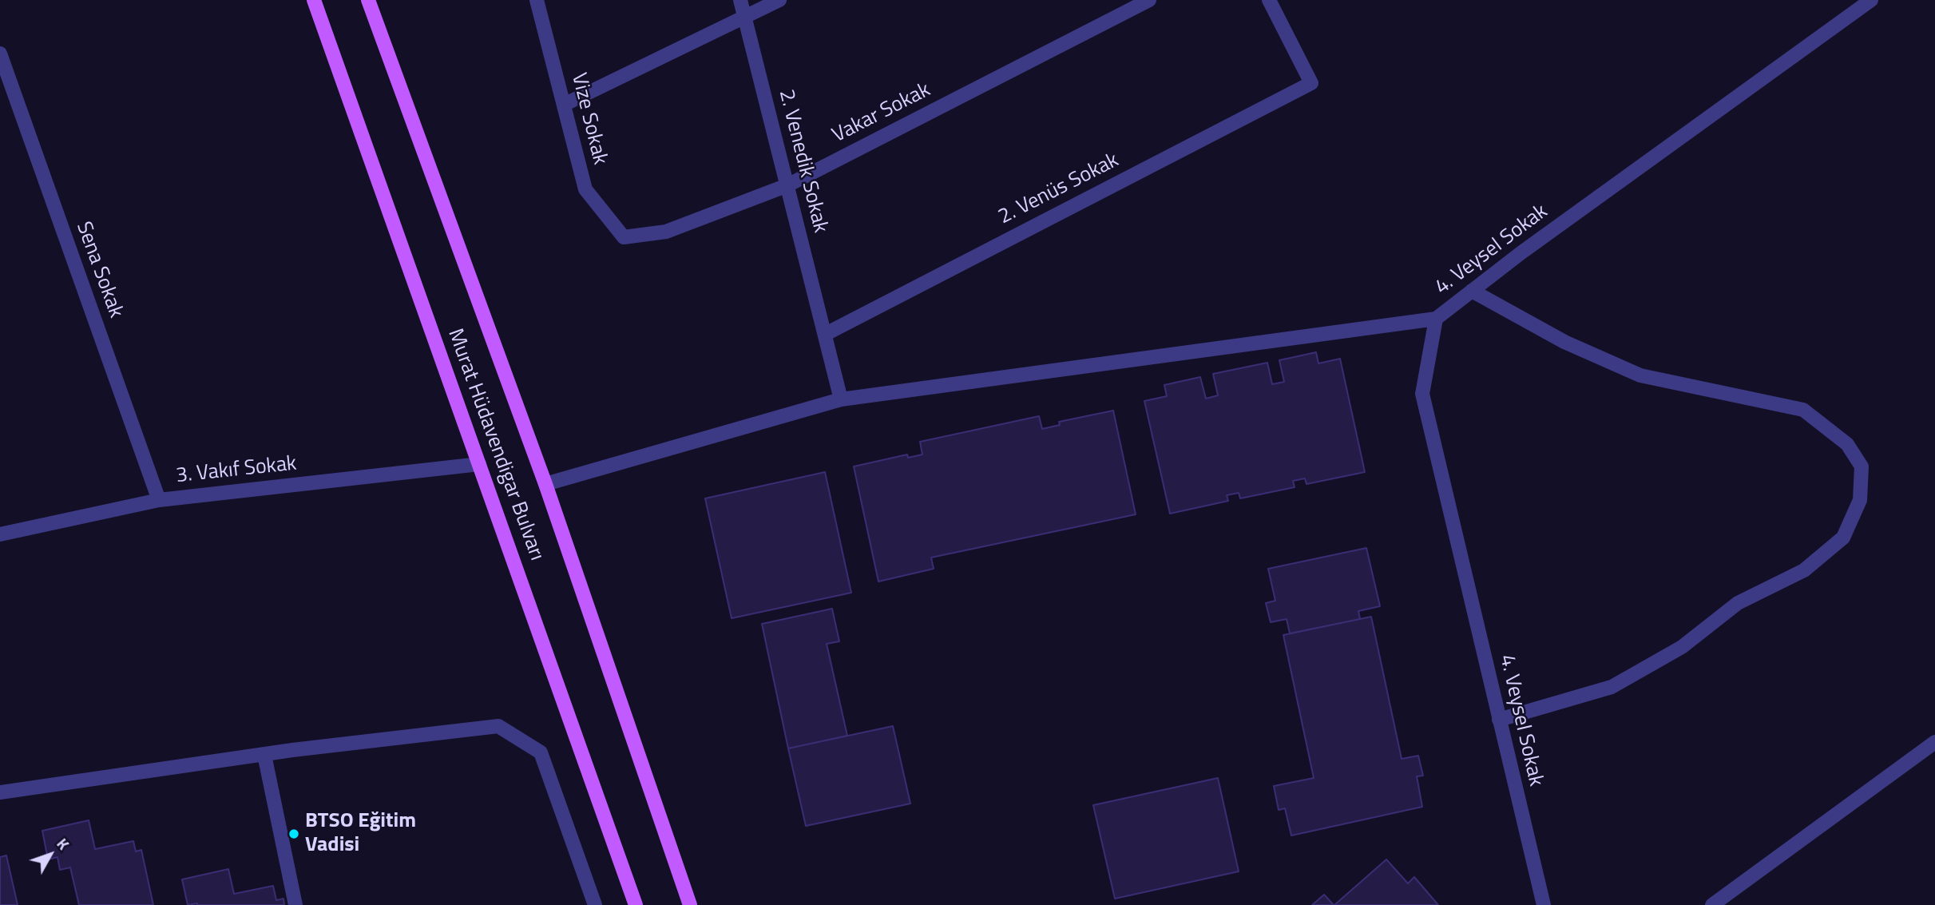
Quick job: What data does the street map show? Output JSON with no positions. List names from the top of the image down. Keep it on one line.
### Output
{"streets":{"main road":["Murat Hüdavendigar Bulvarı"],"street":["Vakar Sokak","Vize Sokak","2. Venedik Sokak","2. Venüs Sokak","4. Veysel Sokak","Sena Sokak","3. Vakıf Sokak"]},"crossings":[["Vakar Sokak","Vize Sokak"],["Vakar Sokak","2. Venedik Sokak"],["2. Venedik Sokak","2. Venüs Sokak"],["Sena Sokak","3. Vakıf Sokak"],["Murat Hüdavendigar Bulvarı","3. Vakıf Sokak"]],"places":["BTSO Eğitim Vadisi"],"north":"top right"}
